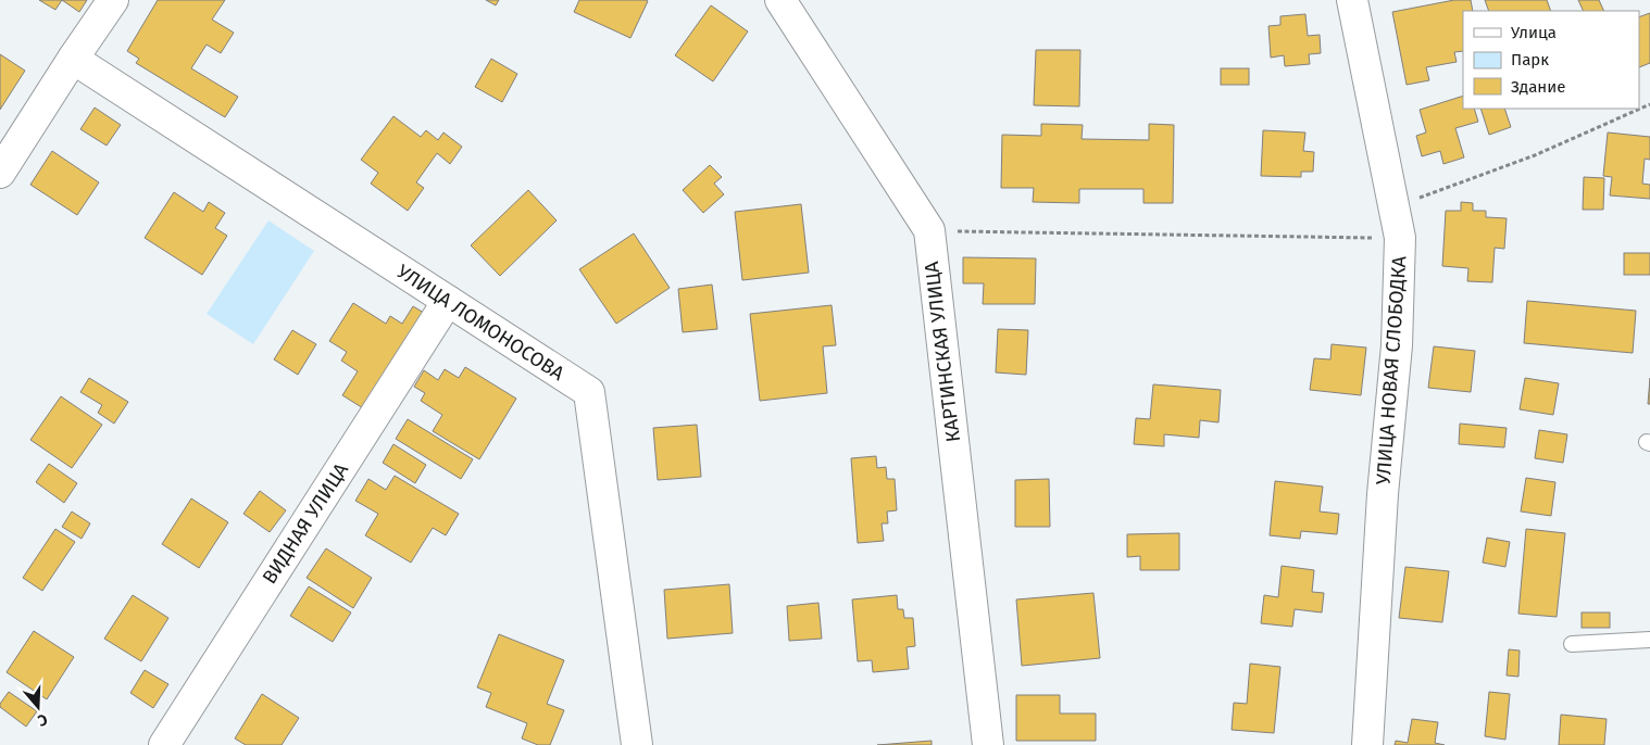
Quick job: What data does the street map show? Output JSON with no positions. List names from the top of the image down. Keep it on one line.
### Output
{"streets":{"street":["УЛИЦА ЛОМОНОСОВА","КАРТИНСКАЯ УЛИЦА","УЛИЦА НОВАЯ СЛОБОДКА","ВИДНАЯ УЛИЦА"]},"crossings":[["УЛИЦА ЛОМОНОСОВА","ВИДНАЯ УЛИЦА"]],"legend":["Улица","Парк","Здание"],"north":"bottom"}
